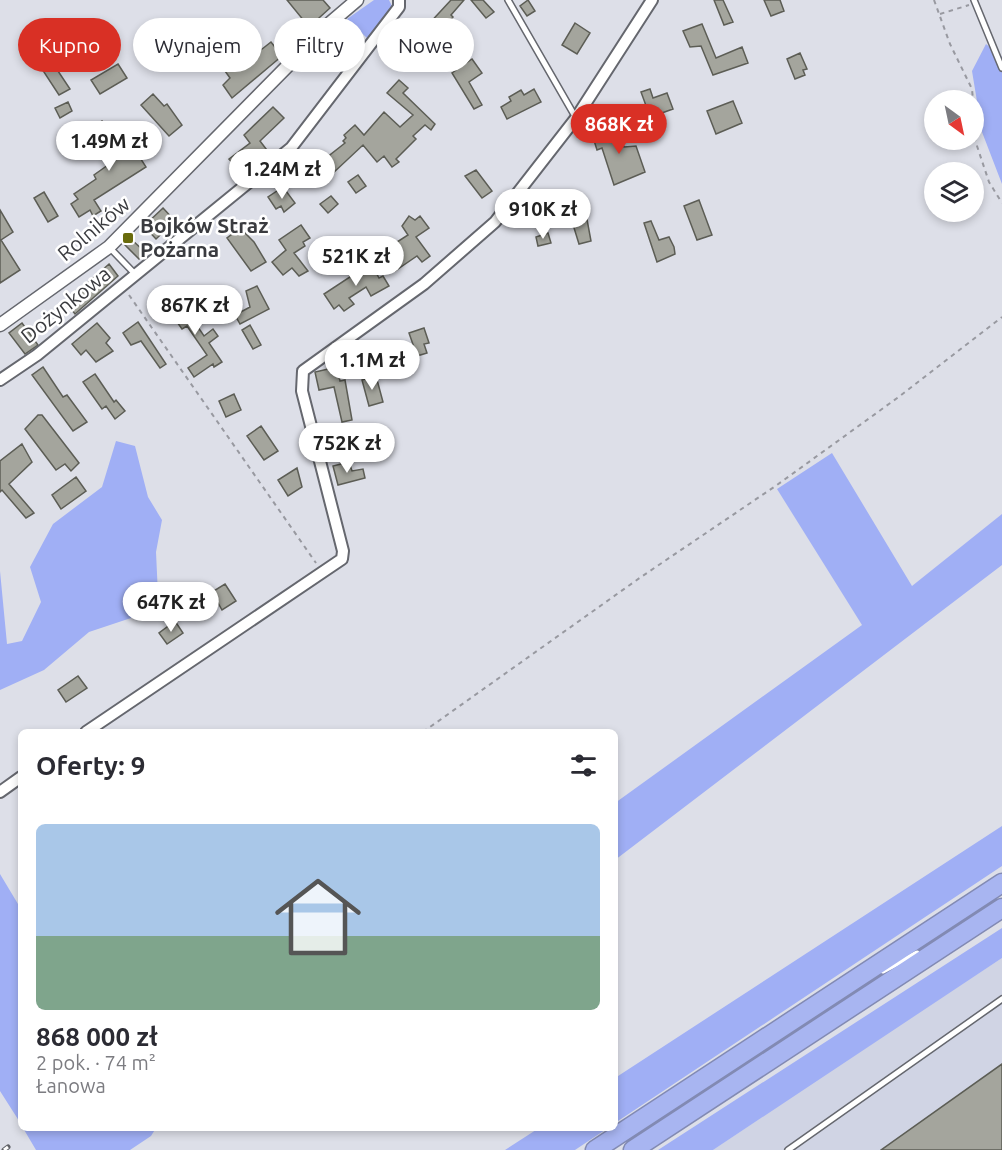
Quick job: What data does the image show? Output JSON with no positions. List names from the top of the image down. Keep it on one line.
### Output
{"streets":{"street":["Rolników","Dożynkowa"]},"places":{"transit":["Bojków Straż Pożarna"]},"north":"bottom right","page":{"chip":["Kupno","Wynajem","Filtry","Nowe"],"price":["868K zł","1.49M zł","1.24M zł","910K zł","521K zł","867K zł","1.1M zł","752K zł","647K zł"],"heading":"Oferty: 9","list":[{"name":"868 000 zł","note":"2 pok. · 74 m² · Łanowa"}]}}
